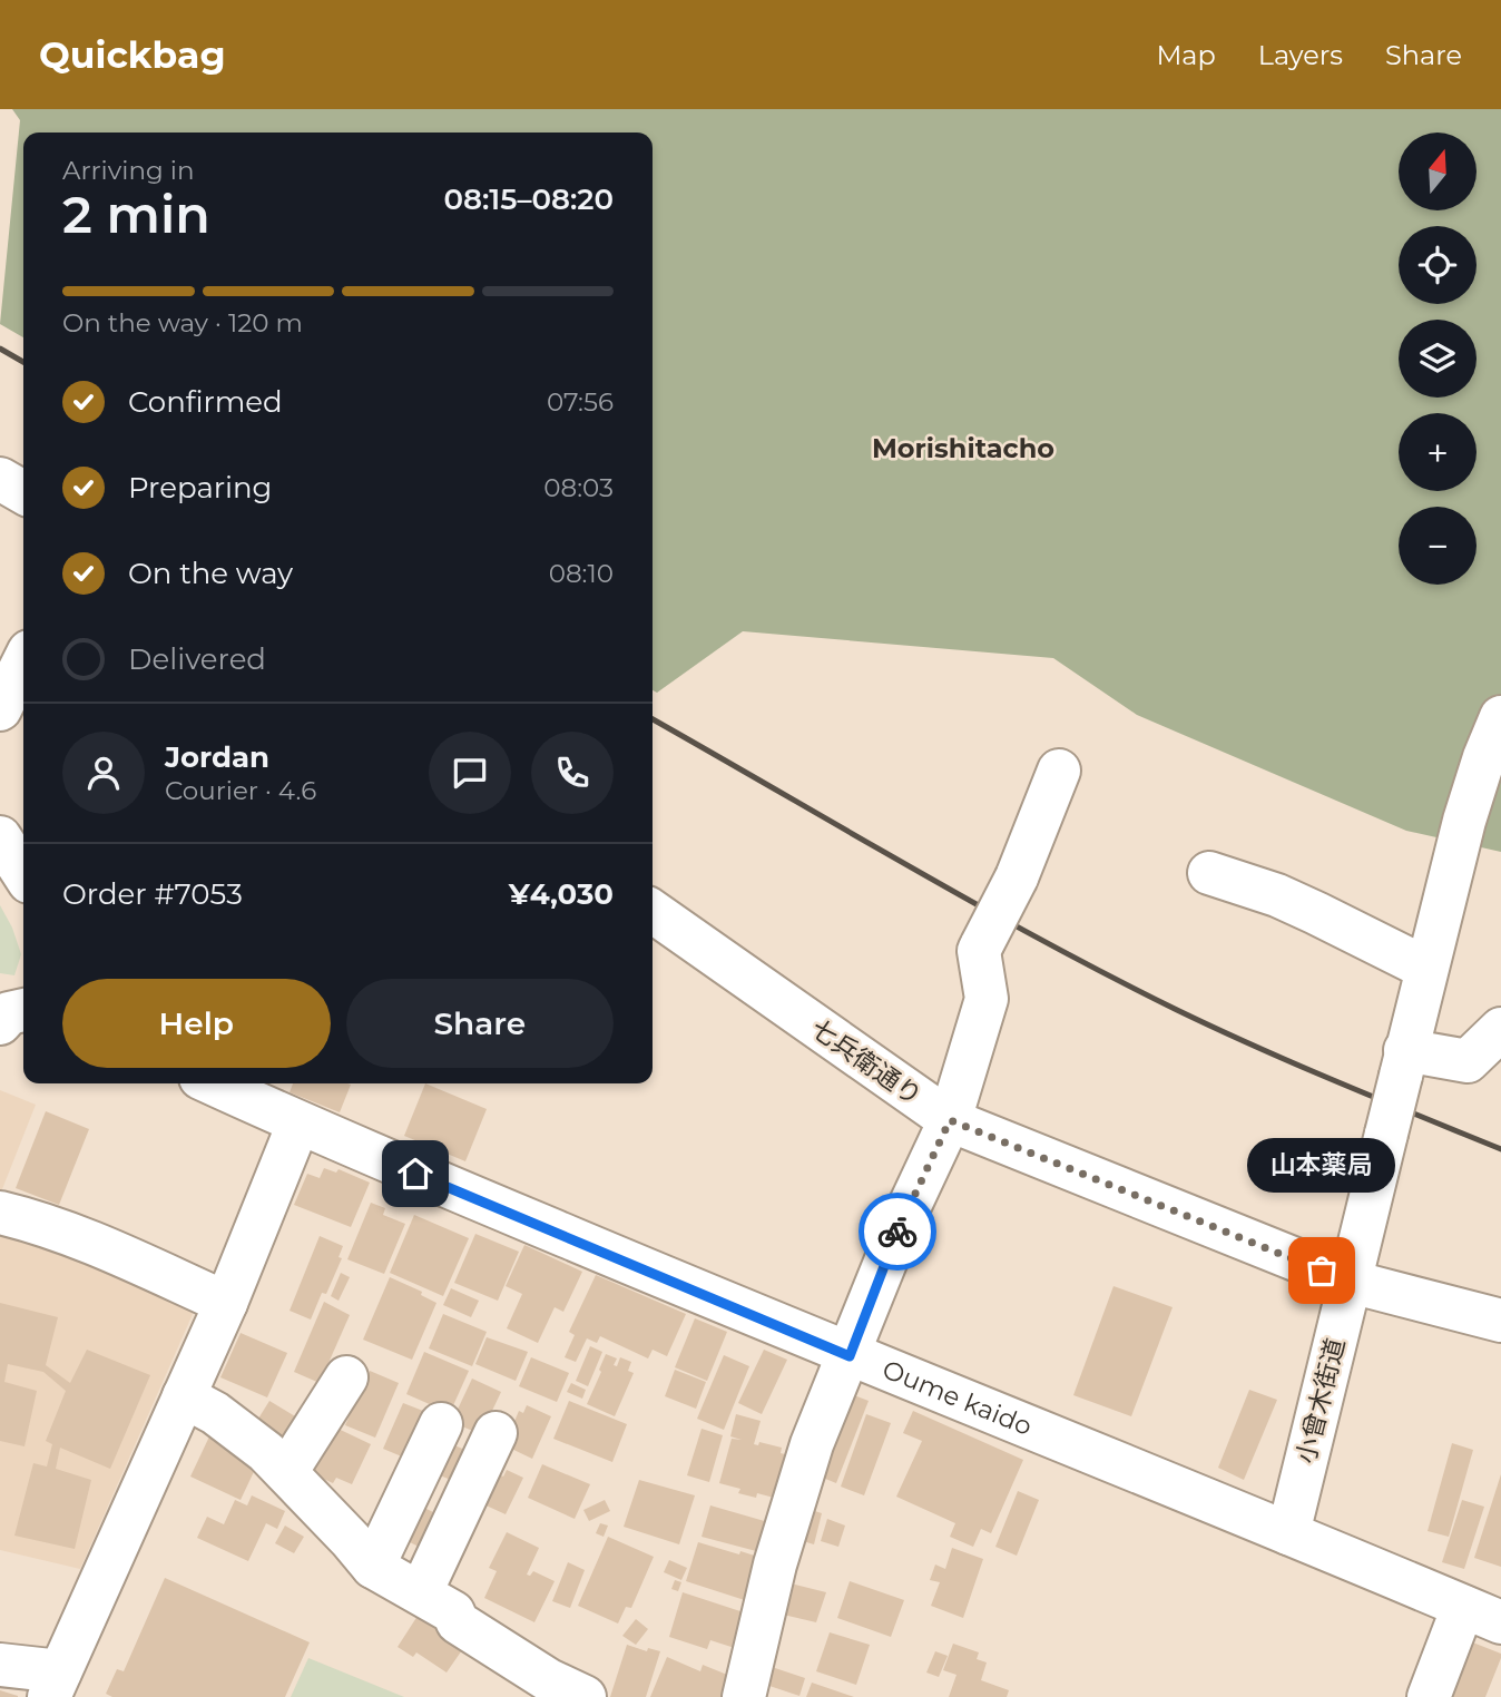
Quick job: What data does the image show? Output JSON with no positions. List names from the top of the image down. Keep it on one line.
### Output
{"streets":{"main road":["七兵衛通り","Oume kaido","小曾木街道"]},"crossings":[["七兵衛通り","小曾木街道"],["Oume kaido","小曾木街道"]],"districts":["Morishitacho"],"places":["山本薬局"],"north":"top","page":{"header":"Quickbag","nav":["Map","Layers","Share"],"map_buttons":["+","−"],"heading":["2 min","Arriving in","08:15–08:20"],"panel":["Jordan","Courier · 4.6","Order #7053","¥4,030"],"bar":"On the way · 120 m","list":[["Confirmed","07:56"],["Preparing","08:03"],["On the way","08:10"],"Delivered"],"buttons":["Help","Share"],"bubble":"山本薬局"}}
